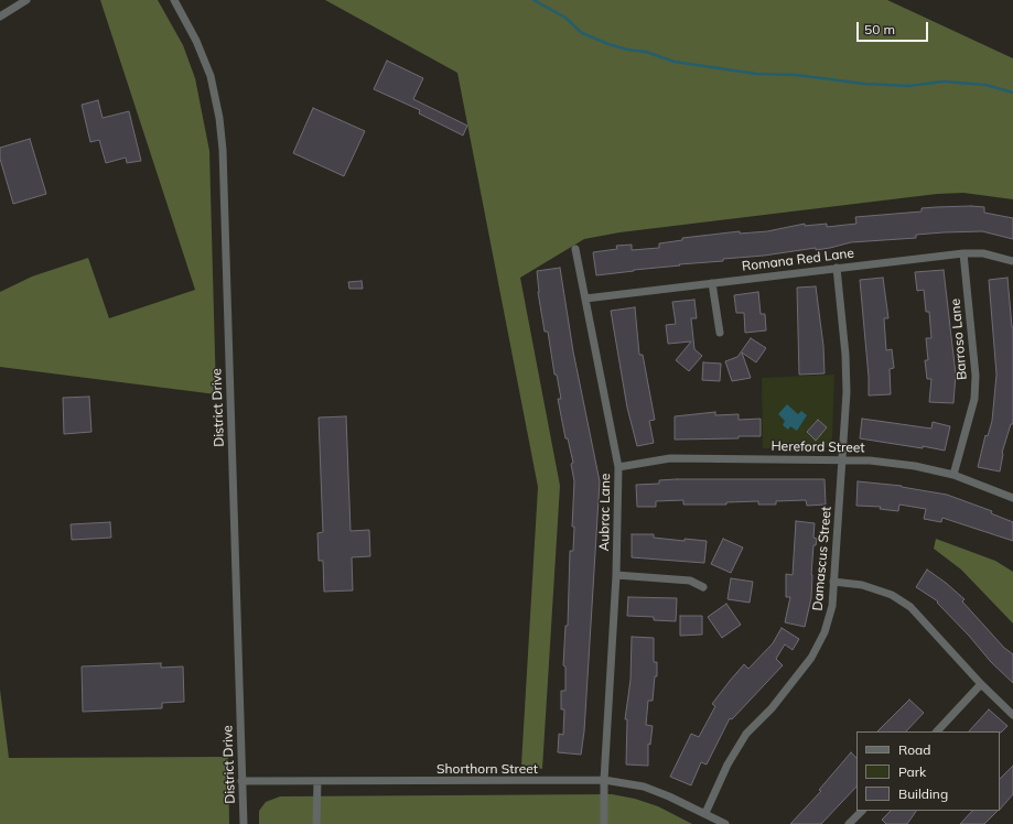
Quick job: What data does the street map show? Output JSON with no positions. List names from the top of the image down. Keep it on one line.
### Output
{"streets":{"street":["Romana Red Lane","Barroso Lane","District Drive","Hereford Street","Aubrac Lane","Damascus Street","Shorthorn Street"]},"crossings":[["Romana Red Lane","Barroso Lane"],["Romana Red Lane","Aubrac Lane"],["Romana Red Lane","Damascus Street"],["Barroso Lane","Hereford Street"],["District Drive","Shorthorn Street"],["Hereford Street","Aubrac Lane"],["Hereford Street","Damascus Street"],["Aubrac Lane","Shorthorn Street"],["Damascus Street","Shorthorn Street"]],"legend":["Road","Park","Building"],"scale_bar":"50 m"}
